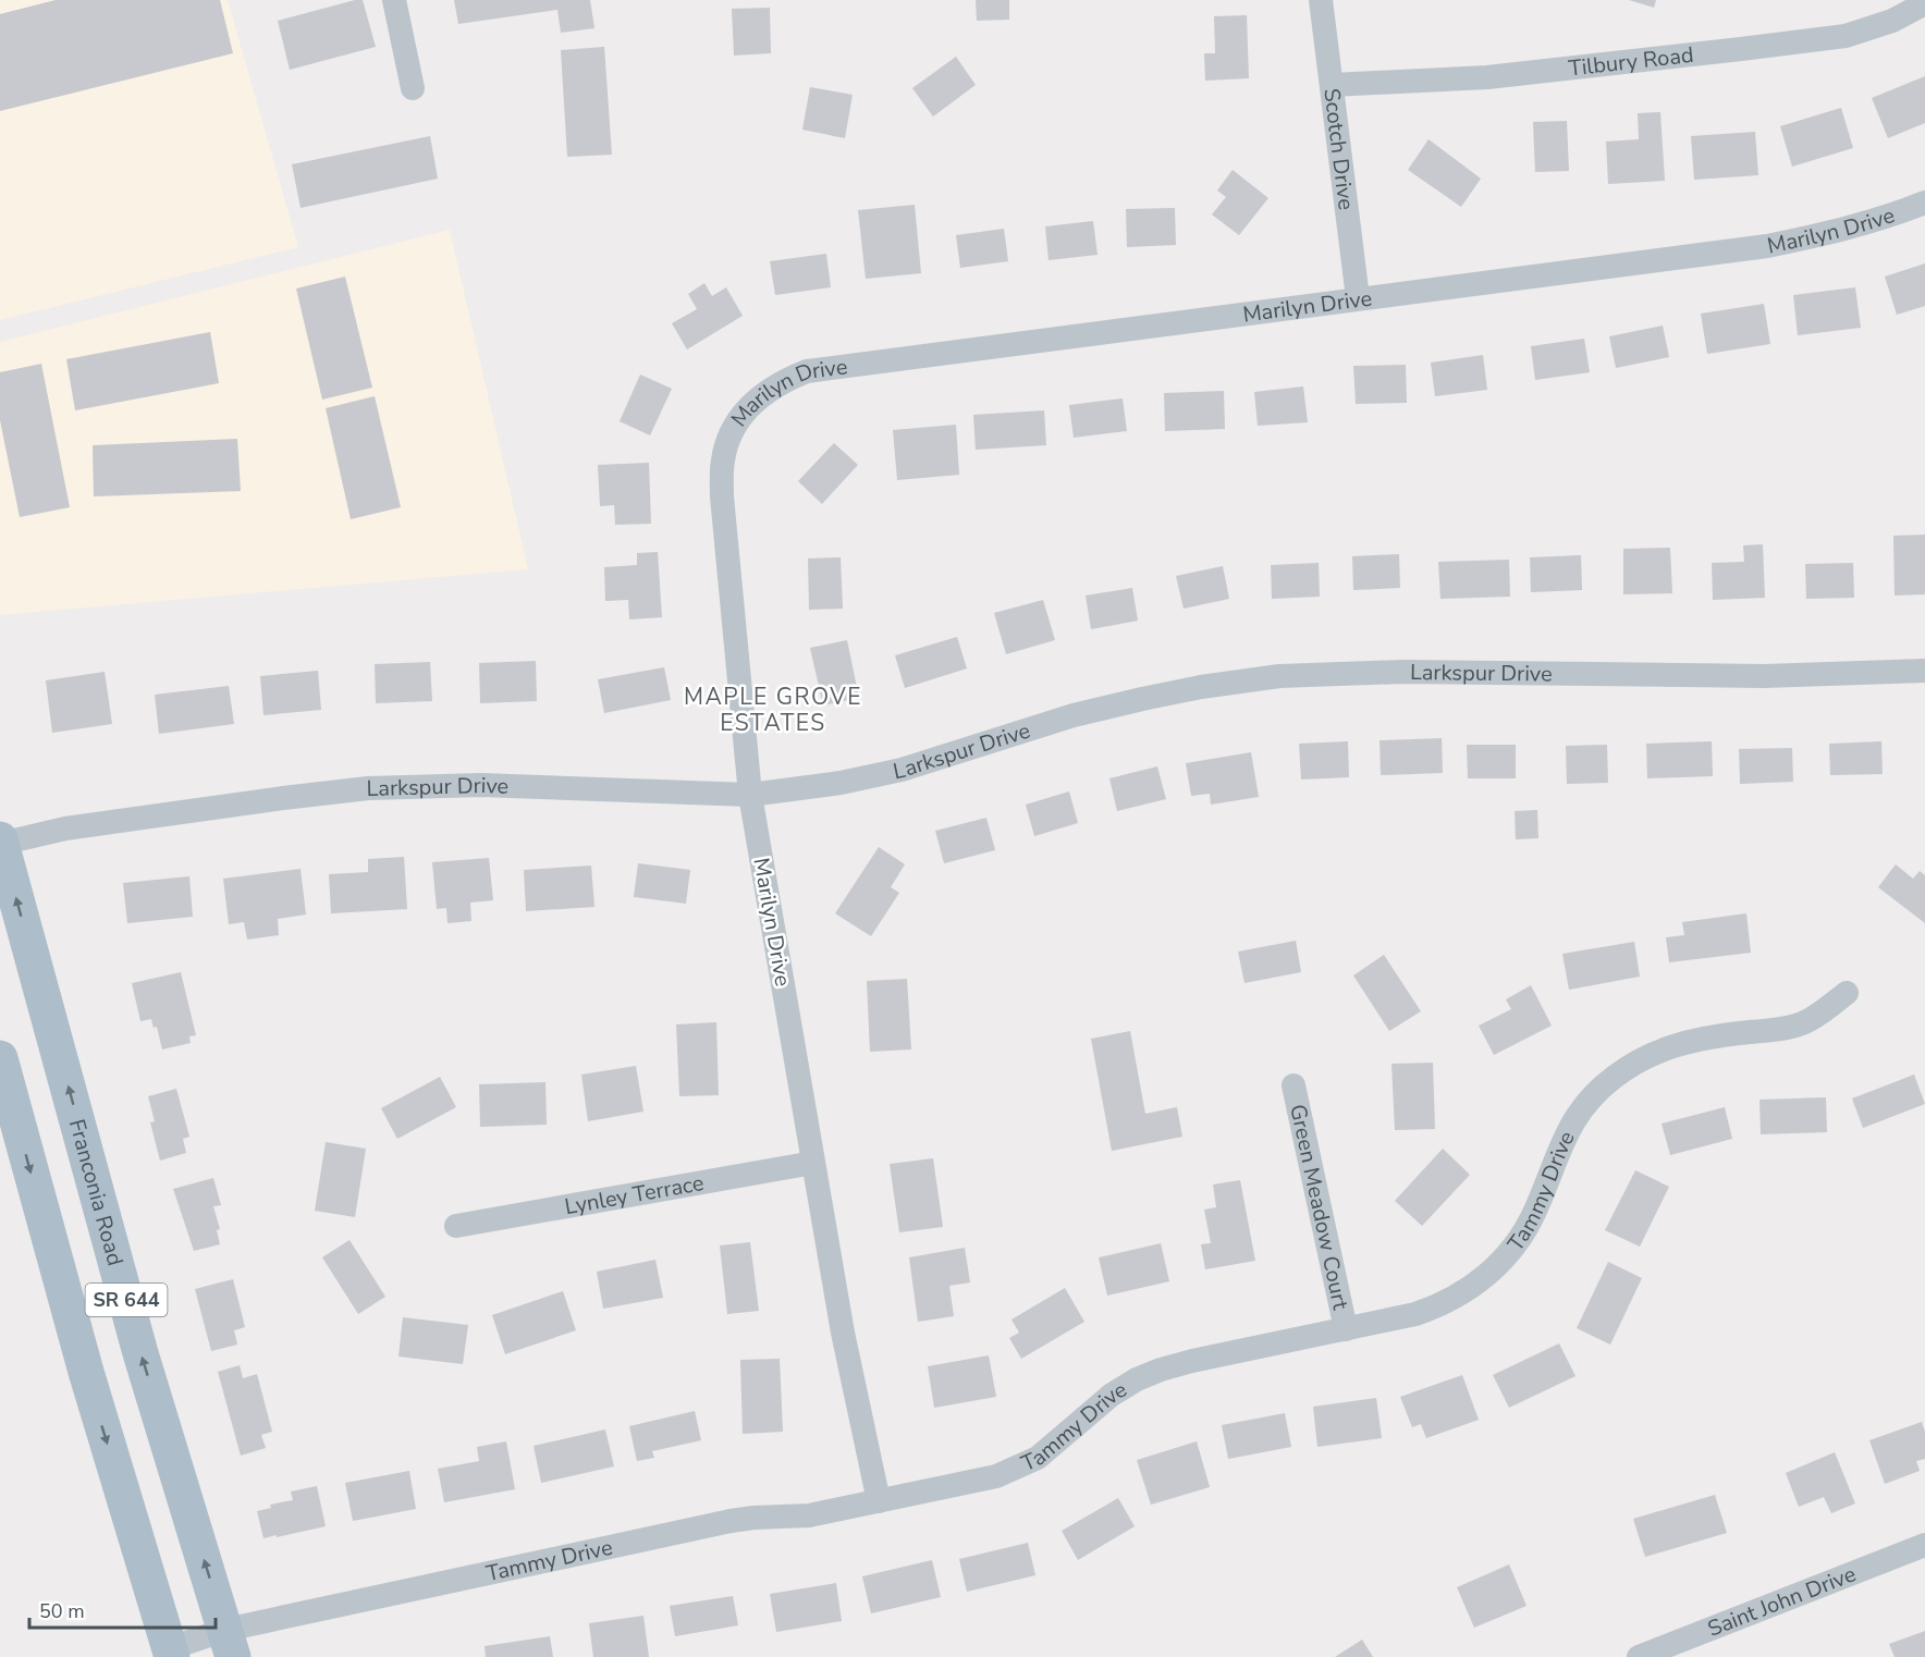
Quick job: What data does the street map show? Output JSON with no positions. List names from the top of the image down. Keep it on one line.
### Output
{"streets":{"main road":["Franconia Road","SR 644"],"street":["Tilbury Road","Scotch Drive","Marilyn Drive","Larkspur Drive","Tammy Drive","Lynley Terrace","Green Meadow Court","Saint John Drive"]},"crossings":[["Tilbury Road","Scotch Drive"],["Scotch Drive","Marilyn Drive"],["Marilyn Drive","Larkspur Drive"],["Marilyn Drive","Tammy Drive"],["Marilyn Drive","Lynley Terrace"],["Larkspur Drive","Franconia Road"],["Tammy Drive","Franconia Road"],["Tammy Drive","Green Meadow Court"],["Tammy Drive","SR 644"]],"districts":["MAPLE GROVE ESTATES"],"scale_bar":"50 m"}
